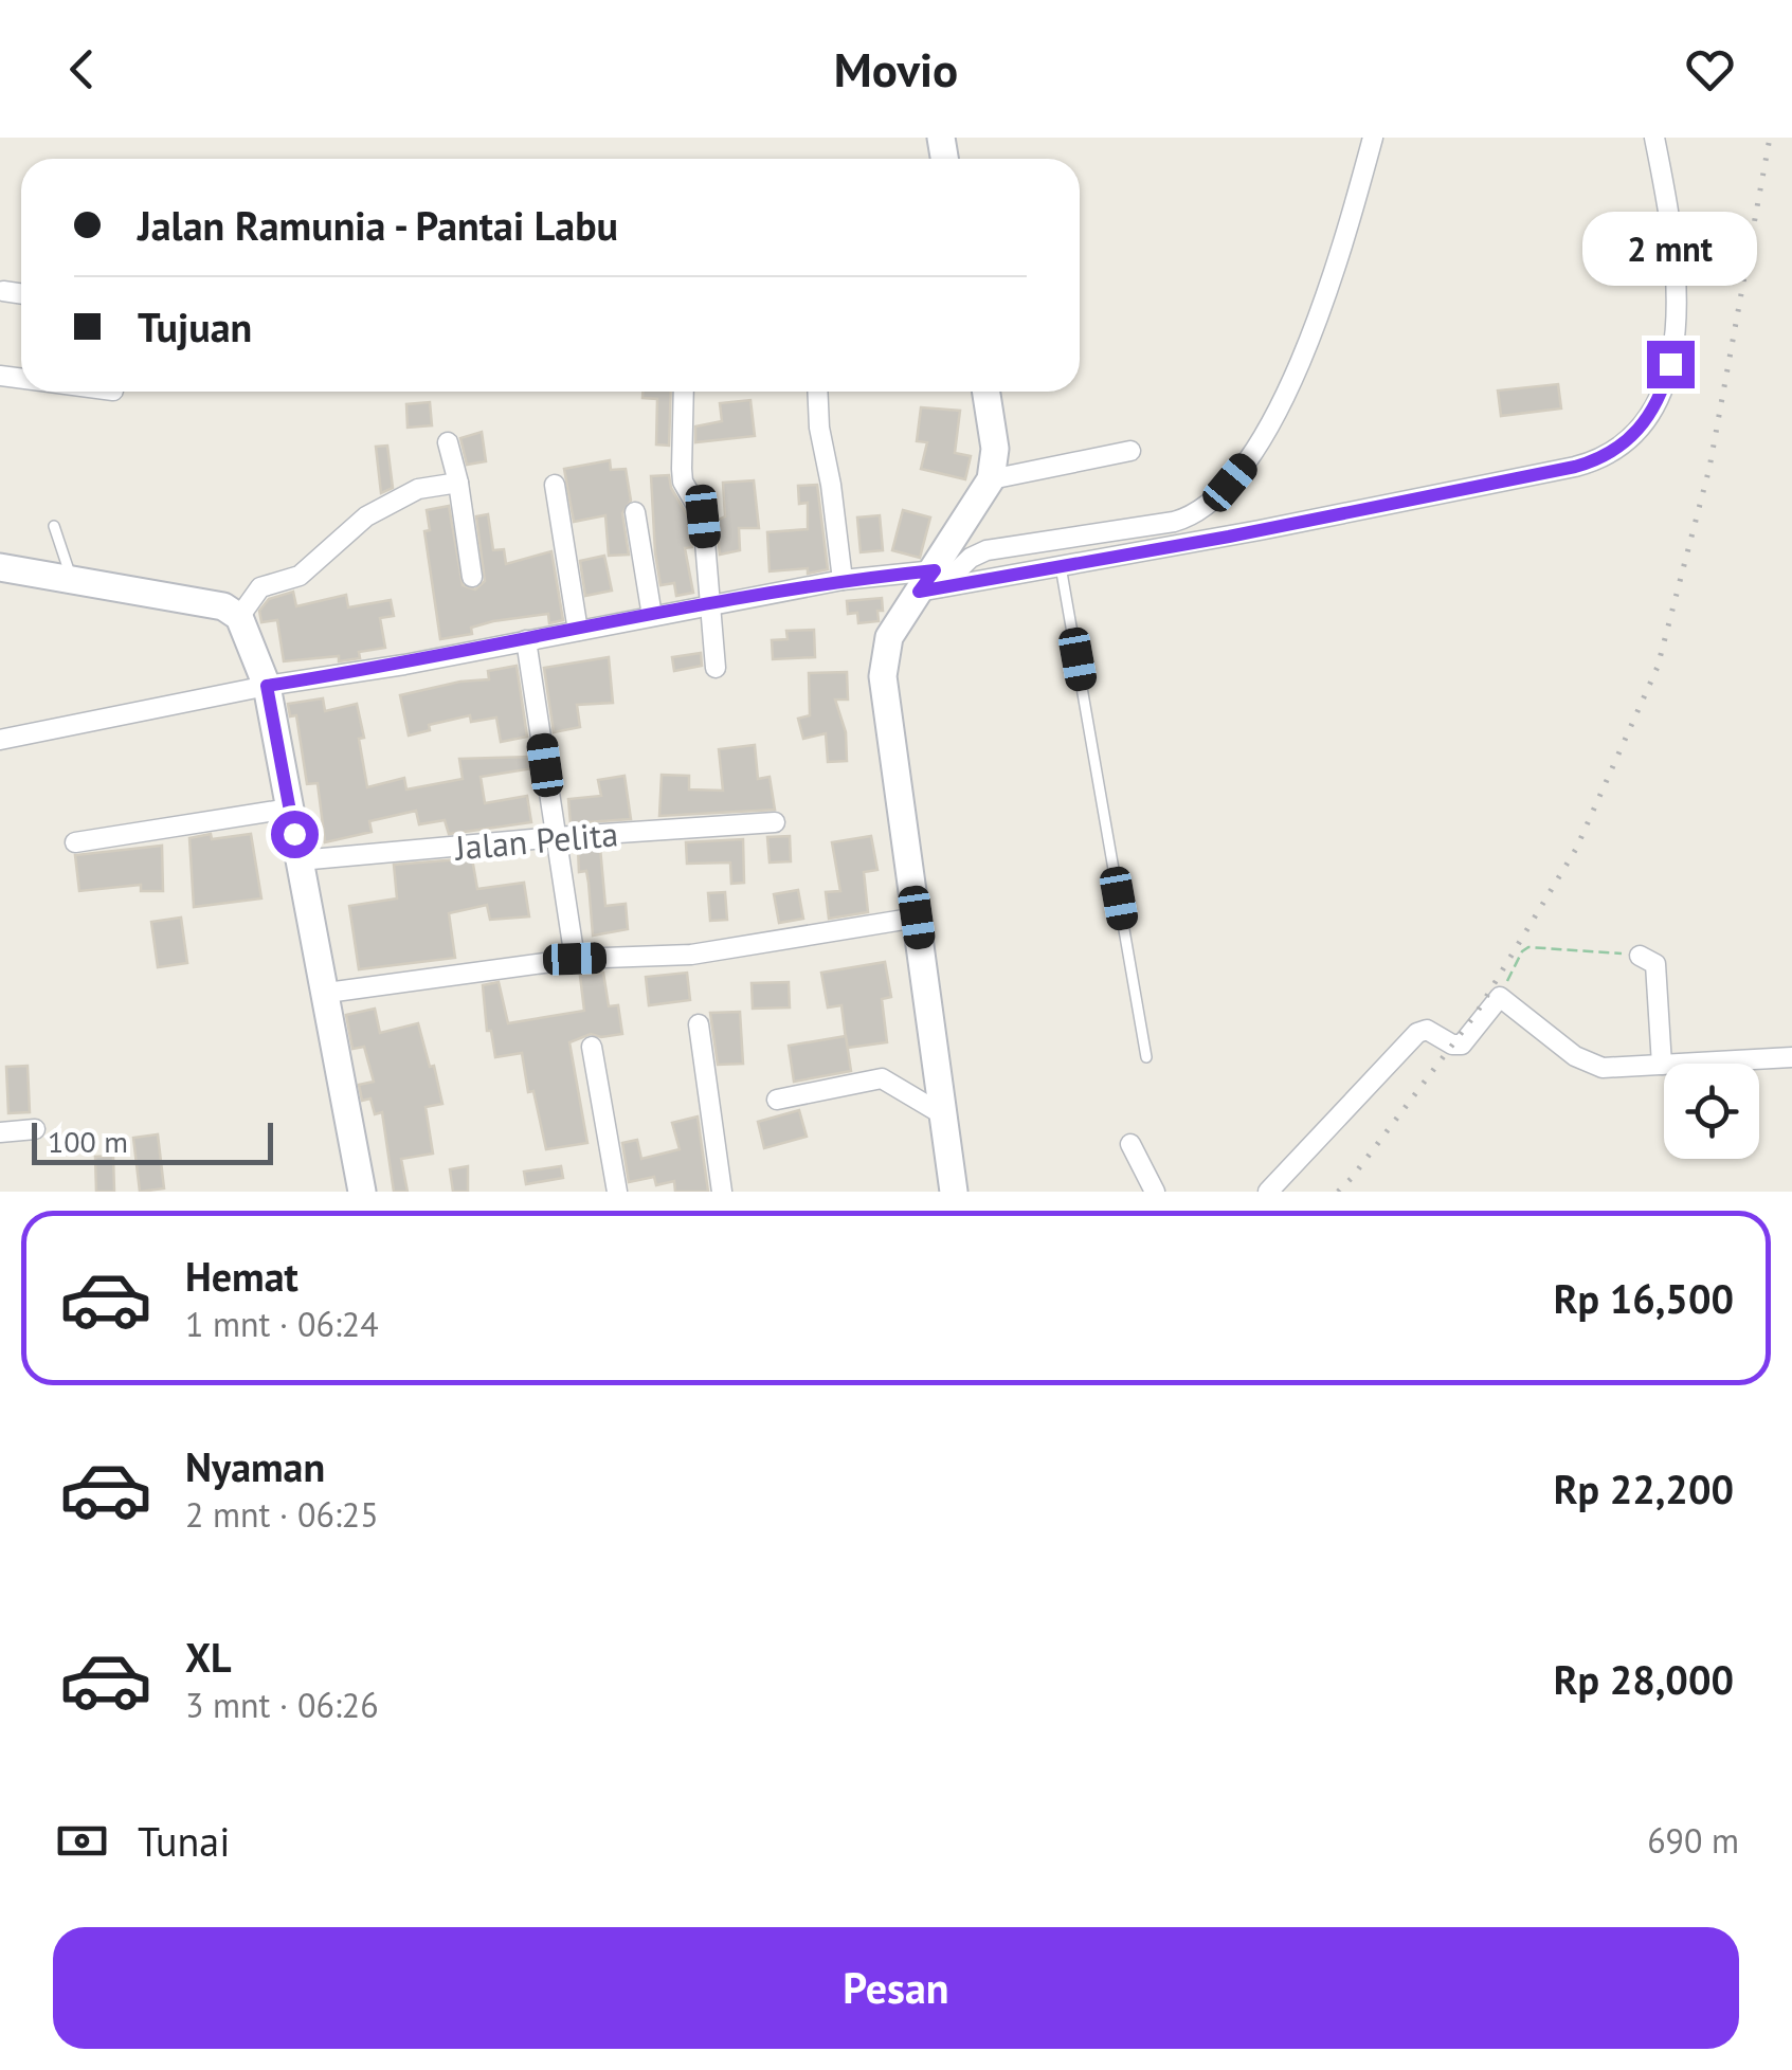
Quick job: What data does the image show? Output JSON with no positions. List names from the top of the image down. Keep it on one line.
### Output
{"streets":{"street":["Jalan Pelita"]},"scale_bar":"100 m","page":{"header":"Movio","banner":["Jalan Ramunia - Pantai Labu","Tujuan"],"bubble":"2 mnt","scale":"100 m","list":[{"name":"Hemat","note":"1 mnt · 06:24","value":"Rp 16,500"},{"name":"Nyaman","note":"2 mnt · 06:25","value":"Rp 22,200"},{"name":"XL","note":"3 mnt · 06:26","value":"Rp 28,000"}],"pay":["Tunai","690 m"],"buttons":"Pesan"}}
